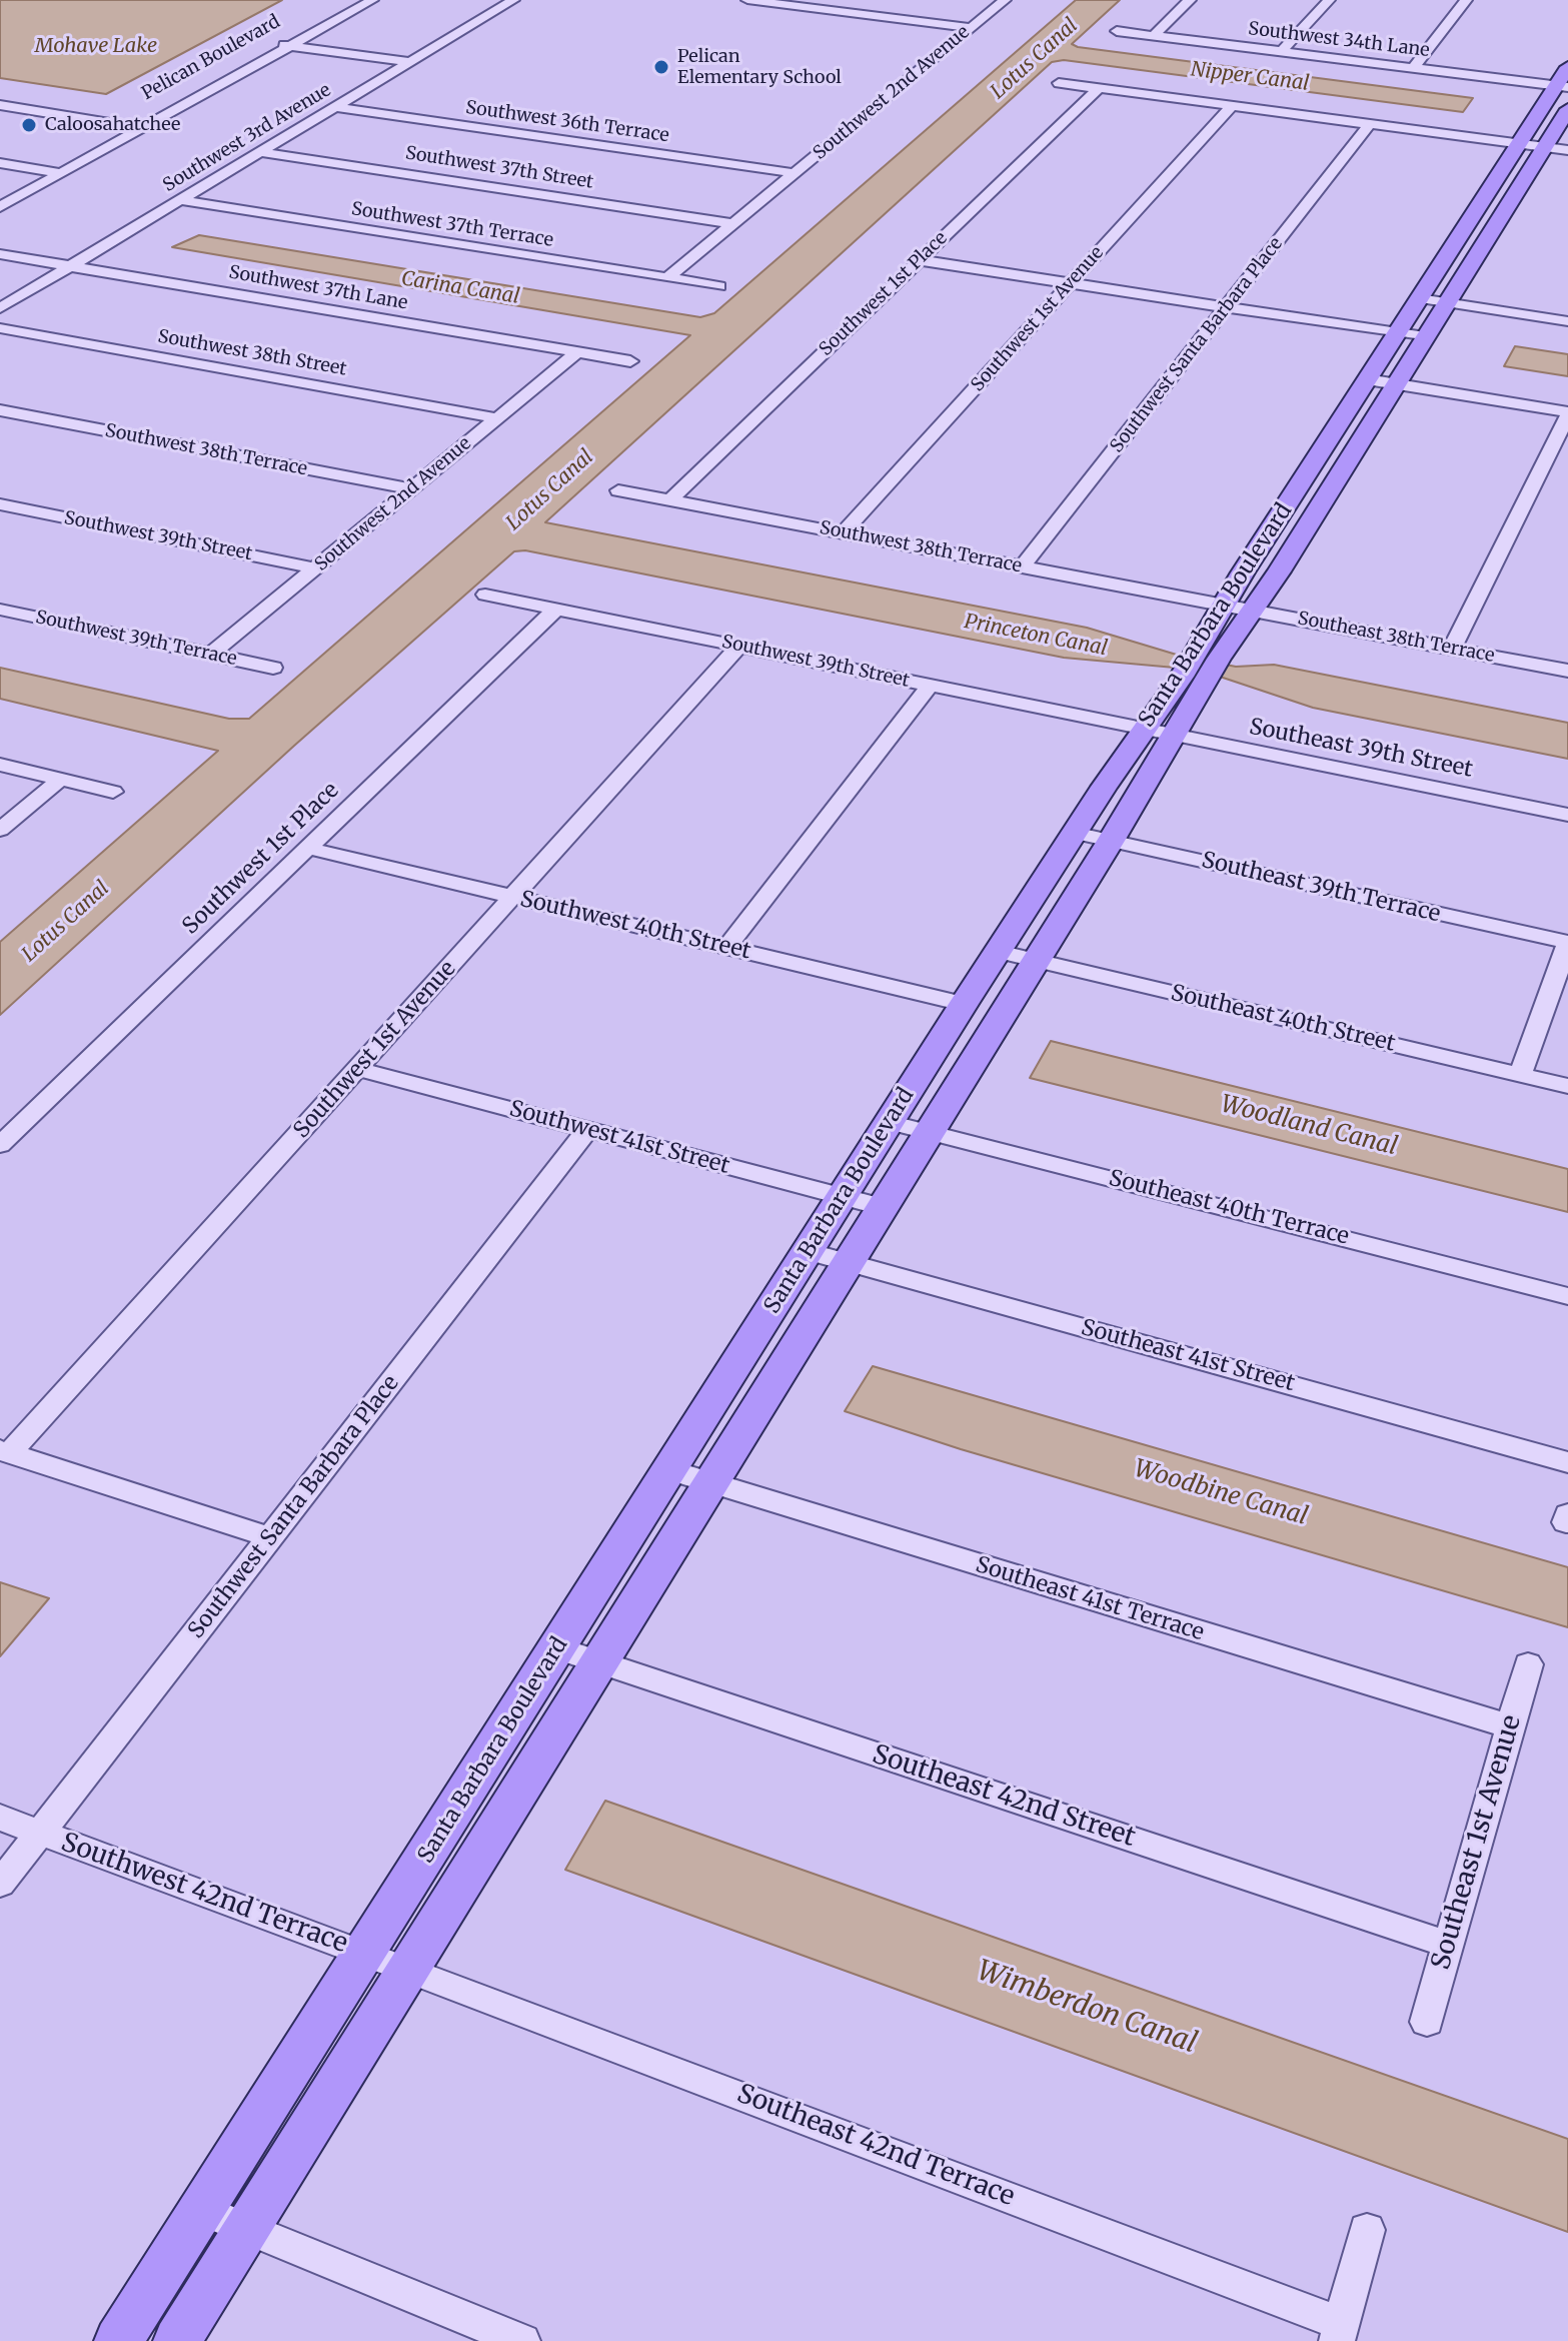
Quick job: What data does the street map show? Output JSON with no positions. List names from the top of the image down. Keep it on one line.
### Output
{"streets":{"main road":["Santa Barbara Boulevard"],"street":["Southwest 34th Lane","Pelican Boulevard","Southwest 2nd Avenue","Southwest 36th Terrace","Southwest 3rd Avenue","Southwest 37th Street","Southwest 37th Terrace","Southwest 37th Lane","Southwest 1st Place","Southwest 1st Avenue","Southwest Santa Barbara Place","Southwest 38th Street","Southwest 38th Terrace","Southwest 39th Street","Southeast 38th Terrace","Southwest 39th Terrace","Southeast 39th Street","Southeast 39th Terrace","Southwest 40th Street","Southeast 40th Street","Southwest 41st Street","Southeast 40th Terrace","Southeast 41st Street","Southeast 41st Terrace","Southeast 42nd Street","Southeast 1st Avenue","Southwest 42nd Terrace","Southeast 42nd Terrace"]},"crossings":[["Southwest 34th Lane","Santa Barbara Boulevard"],["Southwest 2nd Avenue","Southwest 36th Terrace"],["Southwest 2nd Avenue","Southwest 37th Street"],["Southwest 2nd Avenue","Southwest 37th Terrace"],["Southwest 2nd Avenue","Southwest 37th Lane"],["Southwest 2nd Avenue","Southwest 38th Street"],["Southwest 2nd Avenue","Southwest 38th Terrace"],["Southwest 2nd Avenue","Southwest 39th Street"],["Southwest 2nd Avenue","Southwest 39th Terrace"],["Southwest 36th Terrace","Southwest 3rd Avenue"],["Southwest 3rd Avenue","Southwest 37th Street"],["Southwest 3rd Avenue","Southwest 37th Terrace"],["Southwest 3rd Avenue","Southwest 37th Lane"],["Southwest 1st Place","Southwest 38th Terrace"],["Southwest 1st Place","Southwest 39th Street"],["Southwest 1st Place","Southwest 40th Street"],["Southwest 1st Avenue","Southwest 38th Terrace"],["Southwest 1st Avenue","Southwest 39th Street"],["Southwest 1st Avenue","Southwest 40th Street"],["Southwest 1st Avenue","Southwest 41st Street"],["Southwest Santa Barbara Place","Southwest 38th Terrace"],["Southwest Santa Barbara Place","Southwest 41st Street"],["Southwest Santa Barbara Place","Southwest 42nd Terrace"],["Southwest 38th Terrace","Santa Barbara Boulevard"],["Southwest 38th Terrace","Southeast 38th Terrace"],["Southwest 39th Street","Santa Barbara Boulevard"],["Southwest 39th Street","Southeast 39th Street"],["Santa Barbara Boulevard","Southeast 38th Terrace"],["Santa Barbara Boulevard","Southeast 39th Street"],["Santa Barbara Boulevard","Southeast 39th Terrace"],["Santa Barbara Boulevard","Southwest 40th Street"],["Santa Barbara Boulevard","Southeast 40th Street"],["Santa Barbara Boulevard","Southwest 41st Street"],["Santa Barbara Boulevard","Southeast 40th Terrace"],["Santa Barbara Boulevard","Southeast 41st Street"],["Santa Barbara Boulevard","Southeast 41st Terrace"],["Santa Barbara Boulevard","Southeast 42nd Street"],["Santa Barbara Boulevard","Southwest 42nd Terrace"],["Santa Barbara Boulevard","Southeast 42nd Terrace"],["Southeast 41st Terrace","Southeast 1st Avenue"],["Southeast 42nd Street","Southeast 1st Avenue"],["Southwest 42nd Terrace","Southeast 42nd Terrace"]],"water":["Mohave Lake","Lotus Canal","Nipper Canal","Carina Canal","Princeton Canal","Woodland Canal","Woodbine Canal","Wimberdon Canal"],"places":["Pelican Elementary School","Caloosahatchee"]}
